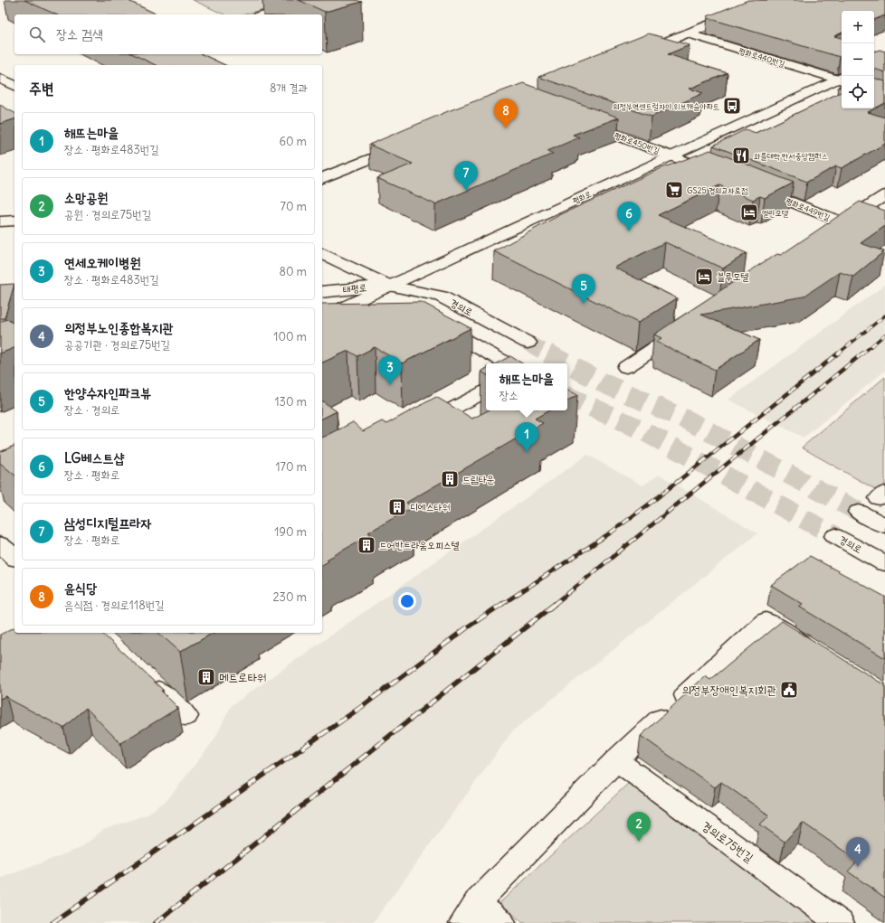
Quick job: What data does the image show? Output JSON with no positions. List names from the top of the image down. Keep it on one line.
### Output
{"streets":{"street":["평화로440번길","평화로450번길","평화로","평화로449번길","태평로","경의로","경의로75번길"]},"crossings":[["평화로450번길","평화로"],["평화로","태평로"],["평화로","경의로"],["태평로","경의로"]],"places":{"bus stop":["의정부역센트럴자이.위브캐슬아파트"],"restaurant":["와플대학 한서중앙캠퍼스"],"supermarket":["GS25 경의교차로점"],"hotel":["엘린모텔","블루모텔"],"building":["드림타운","디에스타워","드어반트라움오피스텔","메트로타워"],"public building":["의정부장애인복지회관"]},"page":{"map_buttons":["+","−"],"search":"장소 검색","heading":["주변","8개 결과"],"pins":["8","7","6","5","3","1","2","4"],"list":[{"mark":"1","name":"해뜨는마을","note":"장소 · 평화로483번길","value":"60 m"},{"mark":"2","name":"소망공원","note":"공원 · 경의로75번길","value":"70 m"},{"mark":"3","name":"연세오케이병원","note":"장소 · 평화로483번길","value":"80 m"},{"mark":"4","name":"의정부노인종합복지관","note":"공공기관 · 경의로75번길","value":"100 m"},{"mark":"5","name":"한양수자인파크뷰","note":"장소 · 경의로","value":"130 m"},{"mark":"6","name":"LG베스트샵","note":"장소 · 평화로","value":"170 m"},{"mark":"7","name":"삼성디지털프라자","note":"장소 · 평화로","value":"190 m"},{"mark":"8","name":"윤식당","note":"음식점 · 경의로118번길","value":"230 m"}],"popup":["해뜨는마을","장소"]}}
